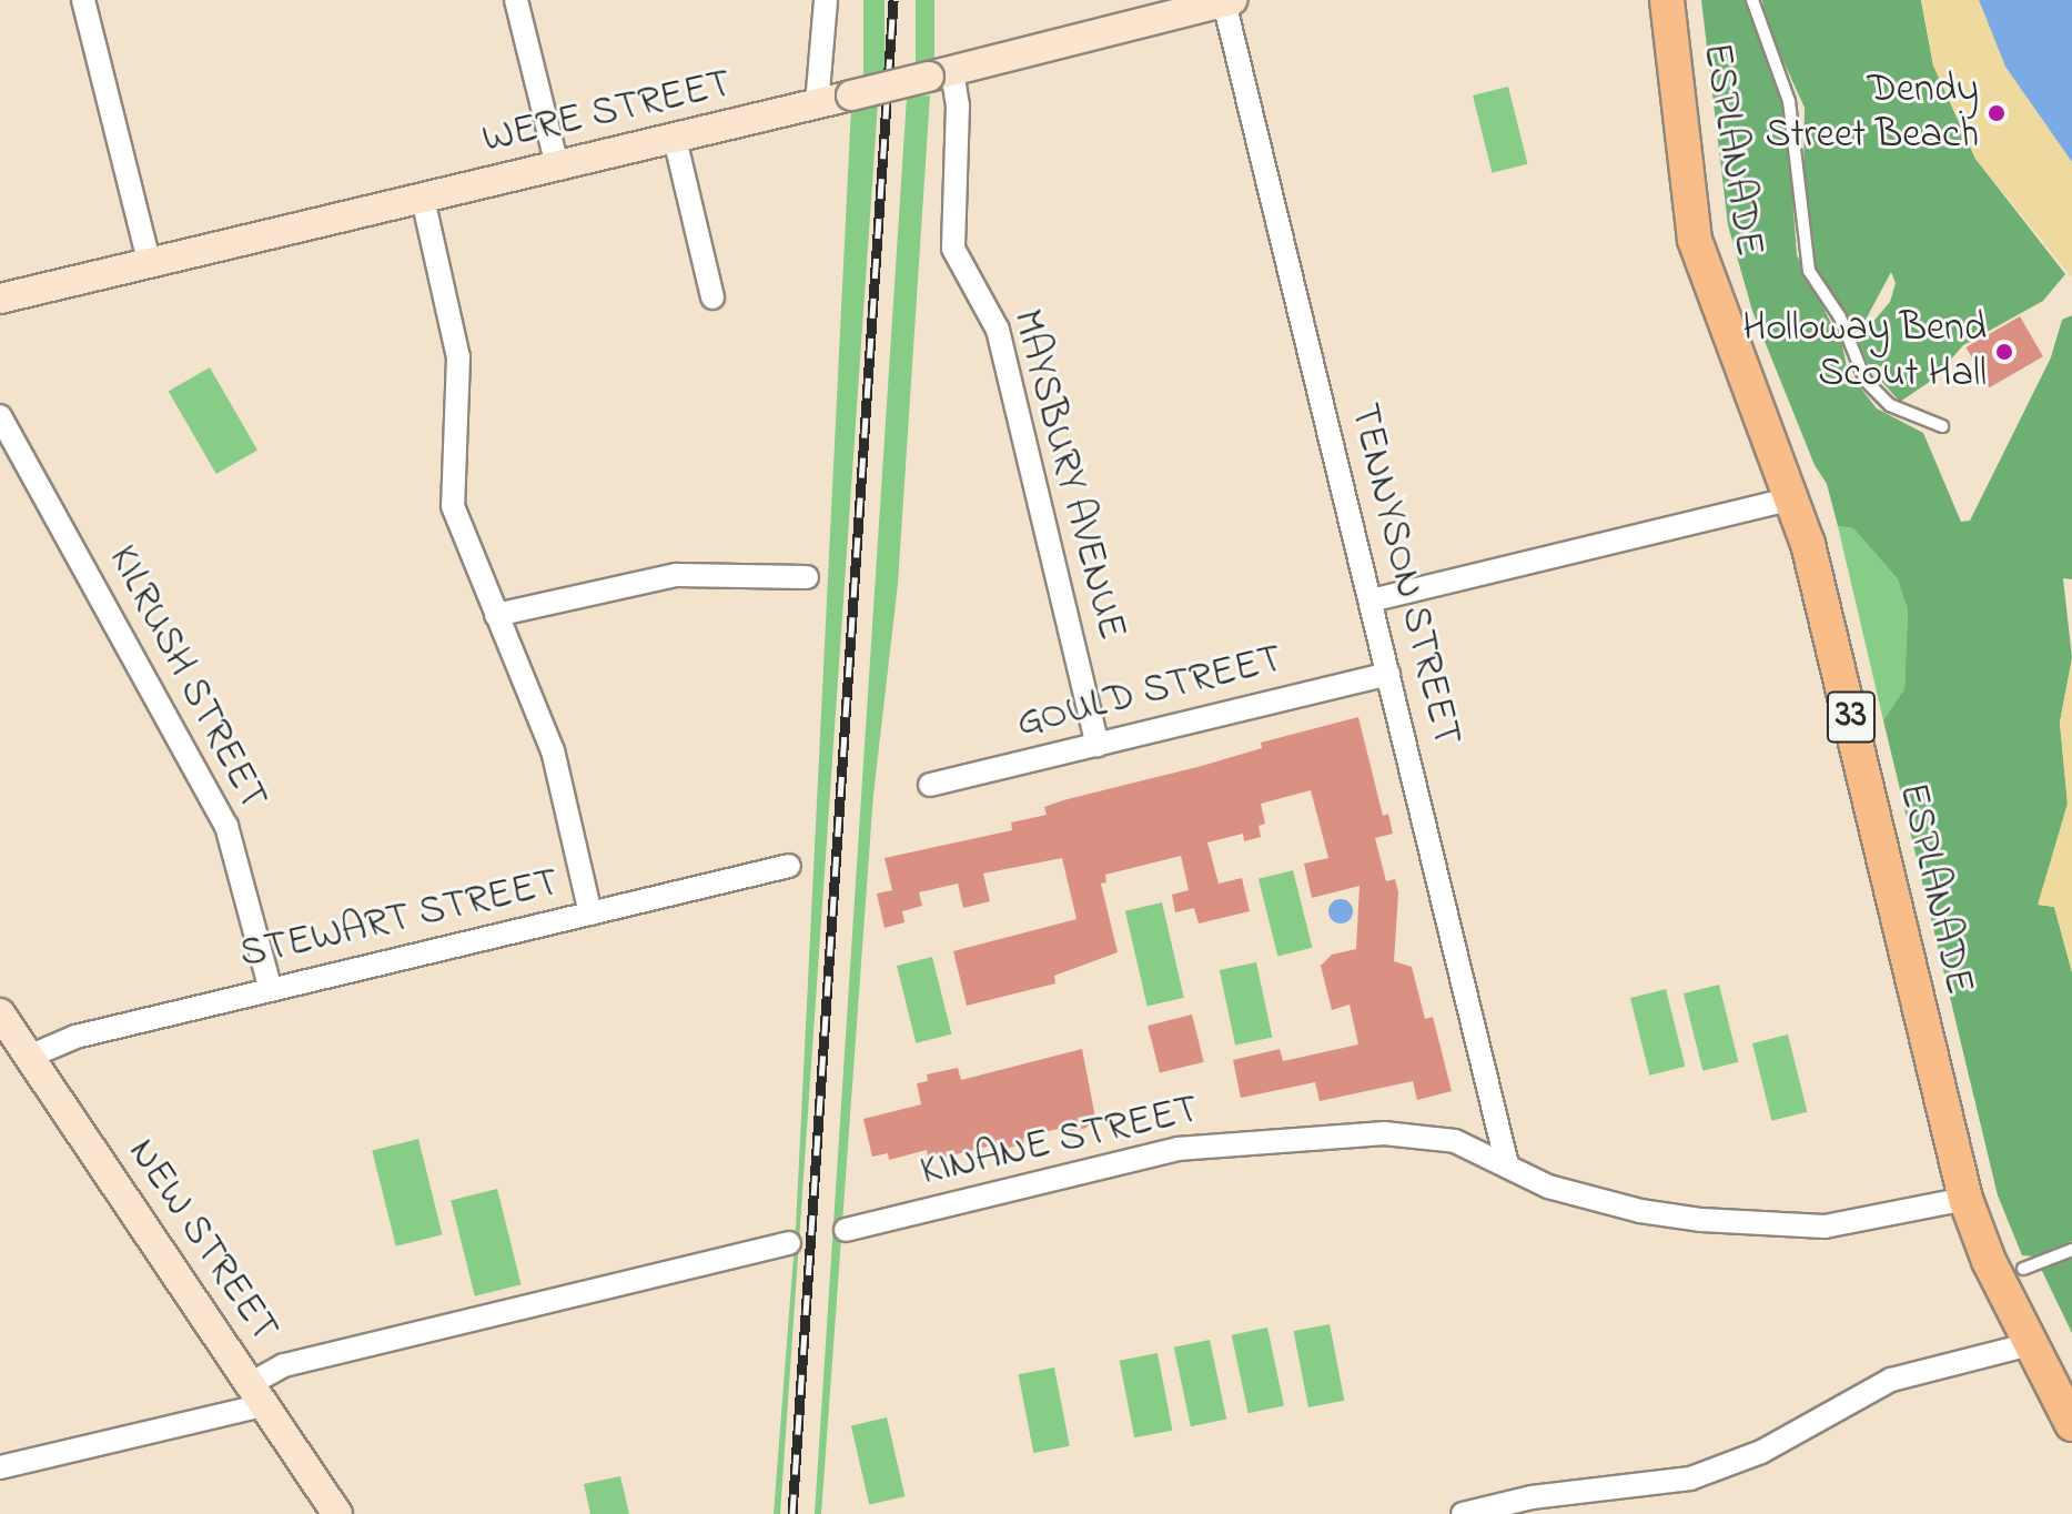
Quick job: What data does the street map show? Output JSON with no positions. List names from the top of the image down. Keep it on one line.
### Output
{"streets":{"main road":["ESPLANADE","33"],"street":["WERE STREET","MAYSBURY AVENUE","TENNYSON STREET","KILRUSH STREET","GOULD STREET","STEWART STREET","KINANE STREET","NEW STREET"]},"crossings":[["WERE STREET","MAYSBURY AVENUE"],["WERE STREET","TENNYSON STREET"],["ESPLANADE","KINANE STREET"],["MAYSBURY AVENUE","GOULD STREET"],["TENNYSON STREET","GOULD STREET"],["TENNYSON STREET","KINANE STREET"],["KILRUSH STREET","STEWART STREET"],["STEWART STREET","NEW STREET"]],"places":["Dendy Street Beach","Holloway Bend Scout Hall"]}
